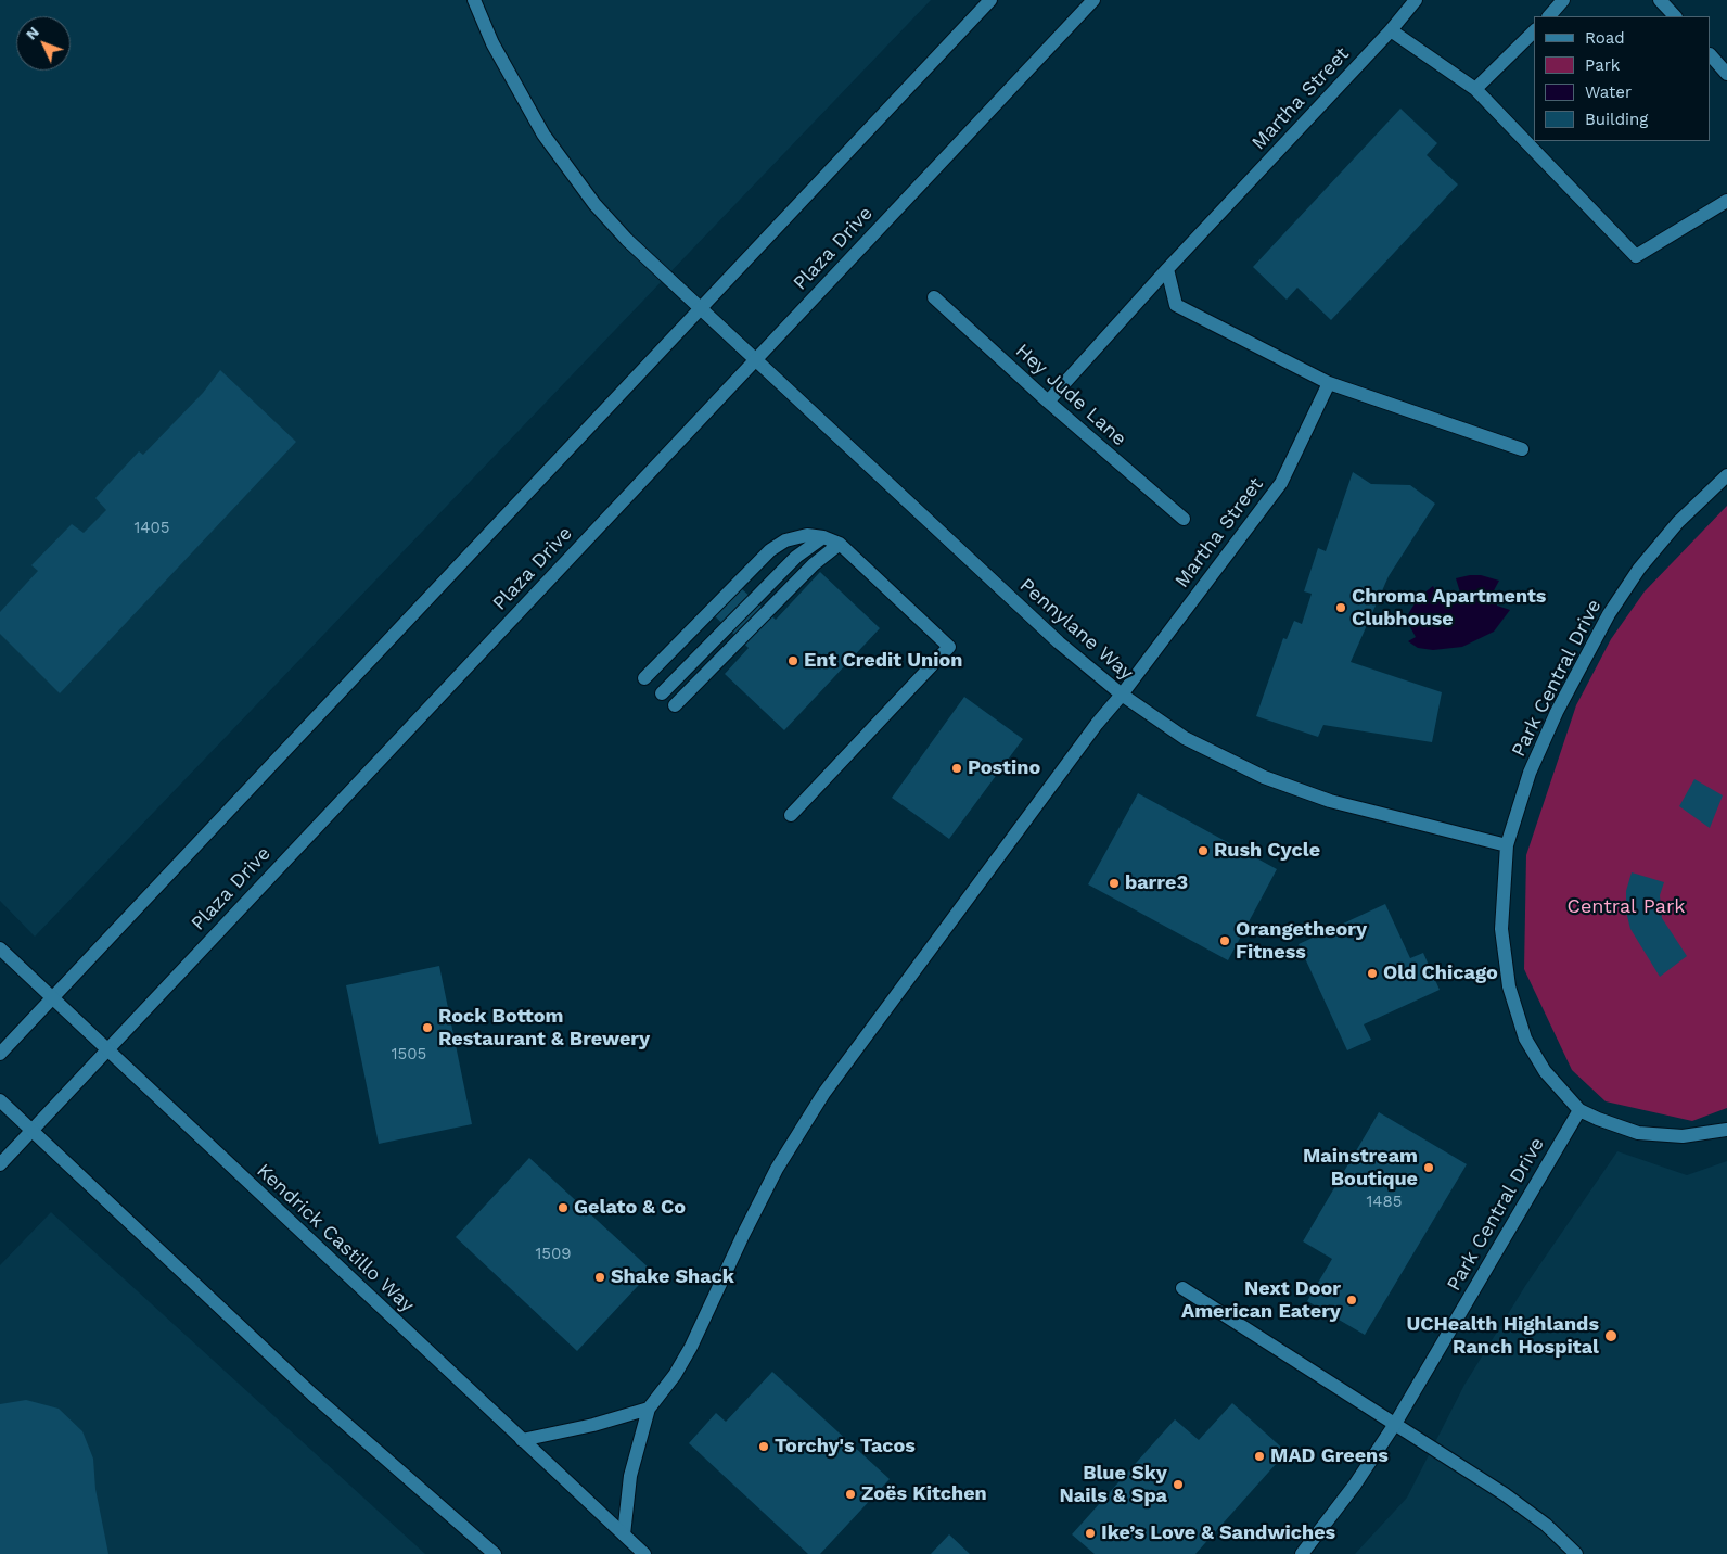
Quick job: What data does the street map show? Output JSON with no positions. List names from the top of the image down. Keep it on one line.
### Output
{"streets":{"street":["Martha Street","Plaza Drive","Hey Jude Lane","Pennylane Way","Park Central Drive","Kendrick Castillo Way"]},"crossings":[["Martha Street","Hey Jude Lane"],["Martha Street","Pennylane Way"],["Plaza Drive","Pennylane Way"],["Plaza Drive","Kendrick Castillo Way"],["Pennylane Way","Park Central Drive"]],"parks":["Central Park"],"places":["Chroma Apartments Clubhouse","Ent Credit Union","Postino","Rush Cycle","barre3","Orangetheory Fitness","Old Chicago","Rock Bottom Restaurant & Brewery","Mainstream Boutique","Gelato & Co","Shake Shack","Next Door American Eatery","UCHealth Highlands Ranch Hospital","Torchy's Tacos","MAD Greens","Blue Sky Nails & Spa","Zoës Kitchen","Ike’s Love & Sandwiches"],"house_numbers":["1405","1505","1485","1509"],"legend":["Road","Park","Water","Building"],"north":"top left"}
